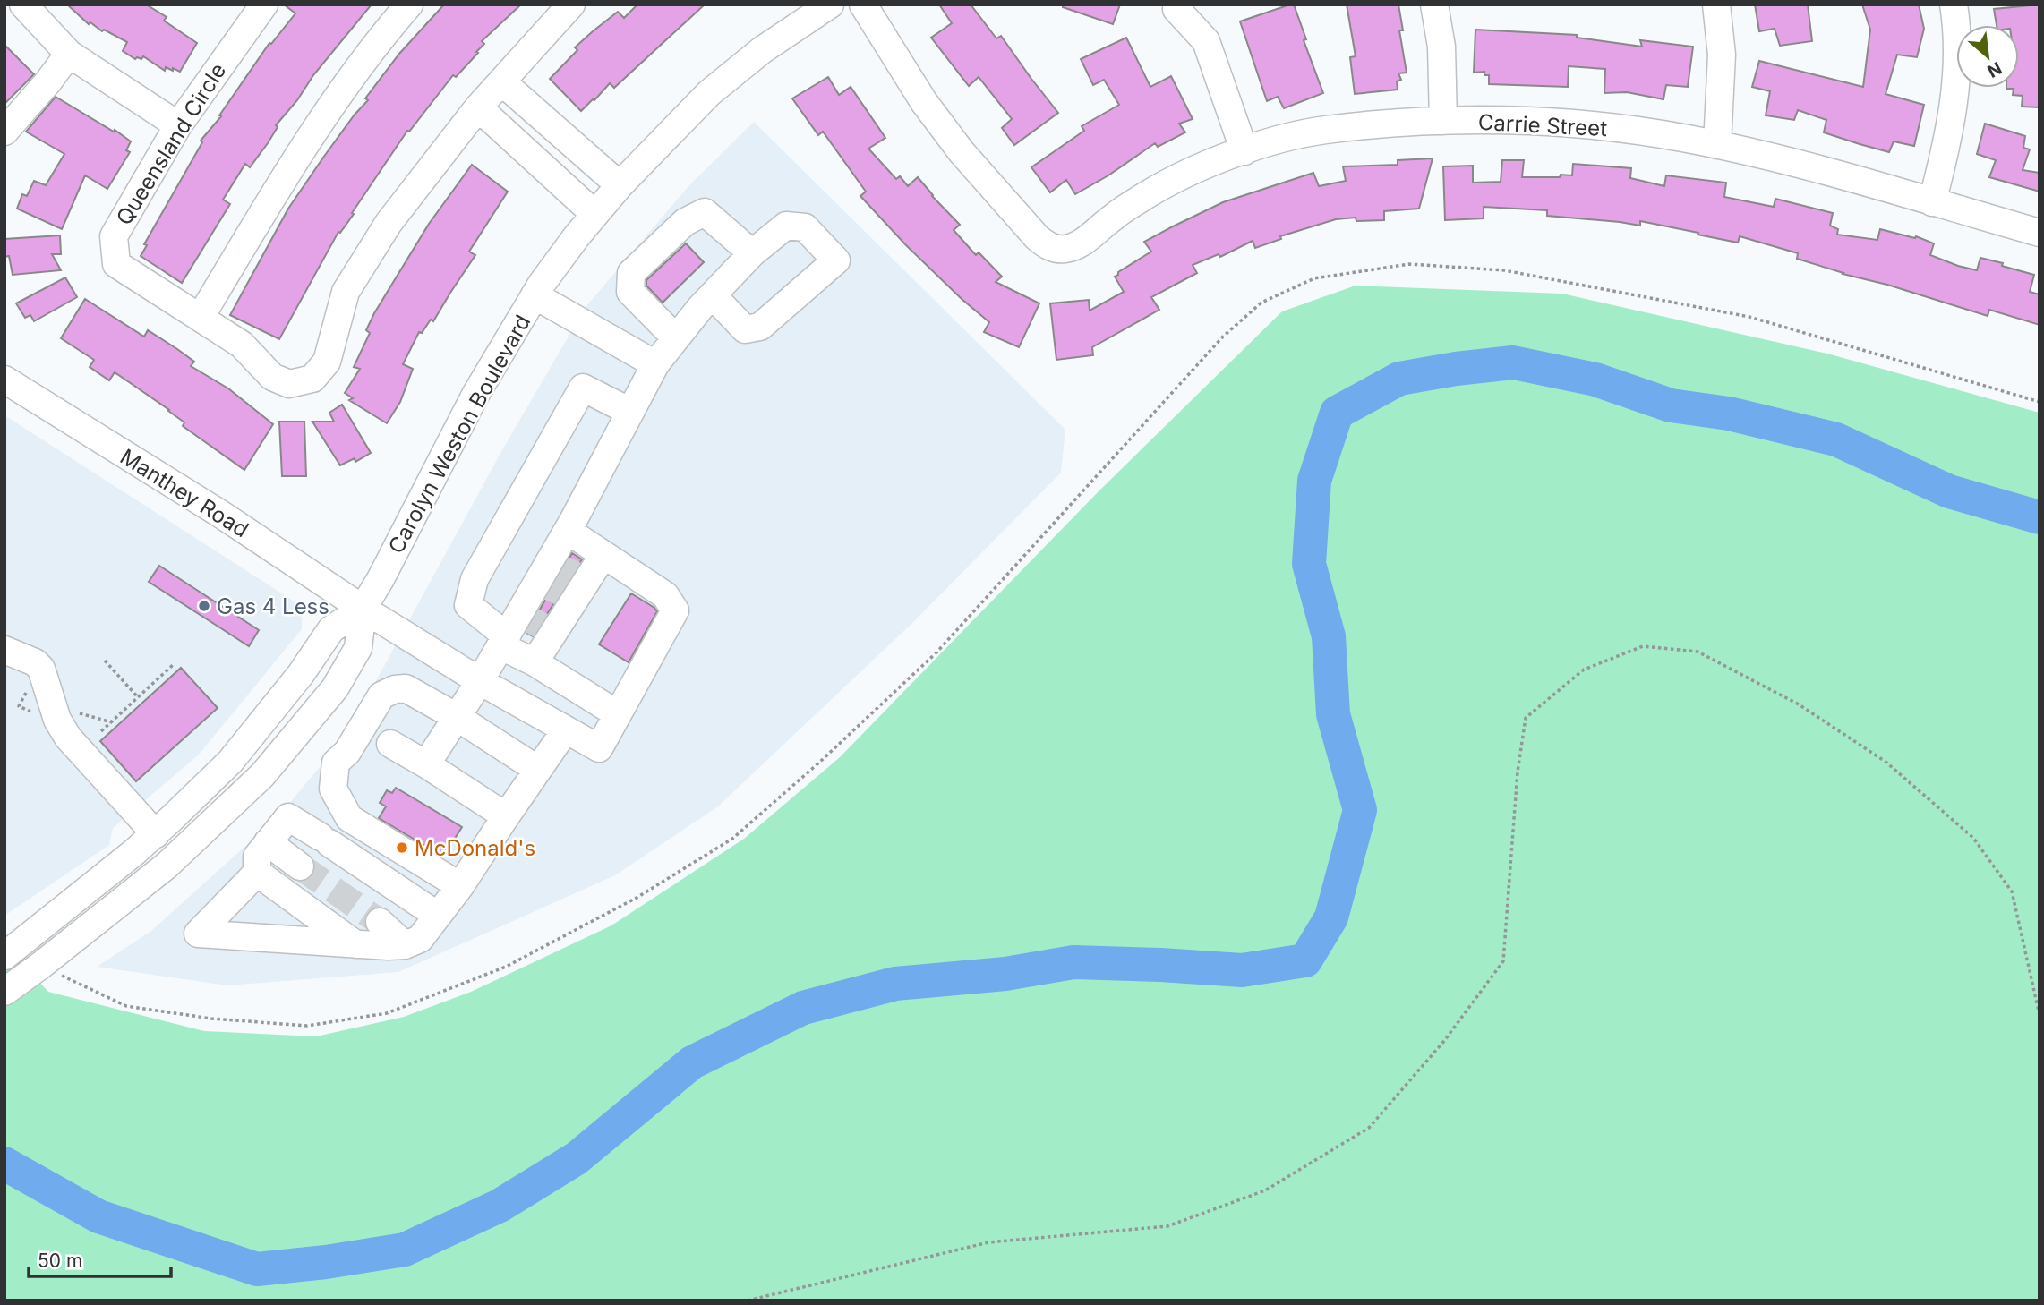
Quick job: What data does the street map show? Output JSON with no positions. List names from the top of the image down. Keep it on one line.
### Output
{"streets":{"street":["Carrie Street","Queensland Circle","Carolyn Weston Boulevard","Manthey Road"]},"crossings":[["Carolyn Weston Boulevard","Manthey Road"]],"places":["Gas 4 Less","McDonald's"],"scale_bar":"50 m","north":"bottom right"}
